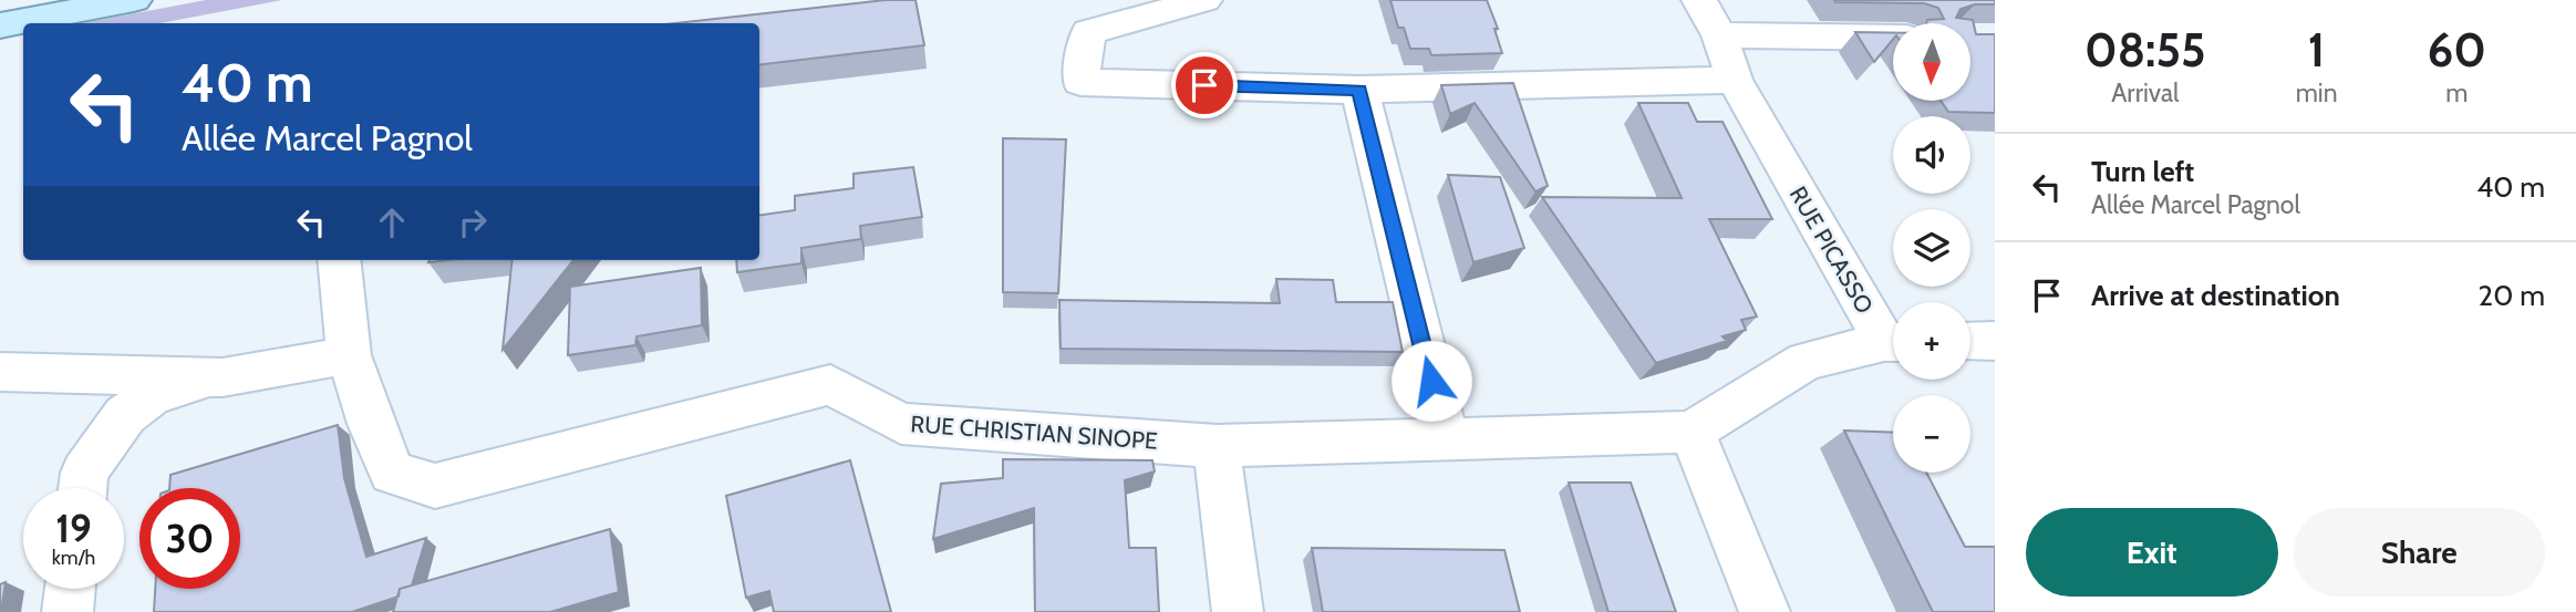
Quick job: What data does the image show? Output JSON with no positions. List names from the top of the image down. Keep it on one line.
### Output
{"streets":{"street":["RUE PICASSO","RUE CHRISTIAN SINOPE"]},"crossings":[["RUE PICASSO","RUE CHRISTIAN SINOPE"]],"north":"bottom","page":{"eta":["08:55","Arrival","1","min","60","m"],"map_buttons":["+","−"],"turn":["40 m","Allée Marcel Pagnol"],"list":[{"name":"Turn left","note":"Allée Marcel Pagnol","value":"40 m"},{"name":"Arrive at destination","value":"20 m"}],"speed":"19 km/h","limit":"30","buttons":["Exit","Share"]}}
